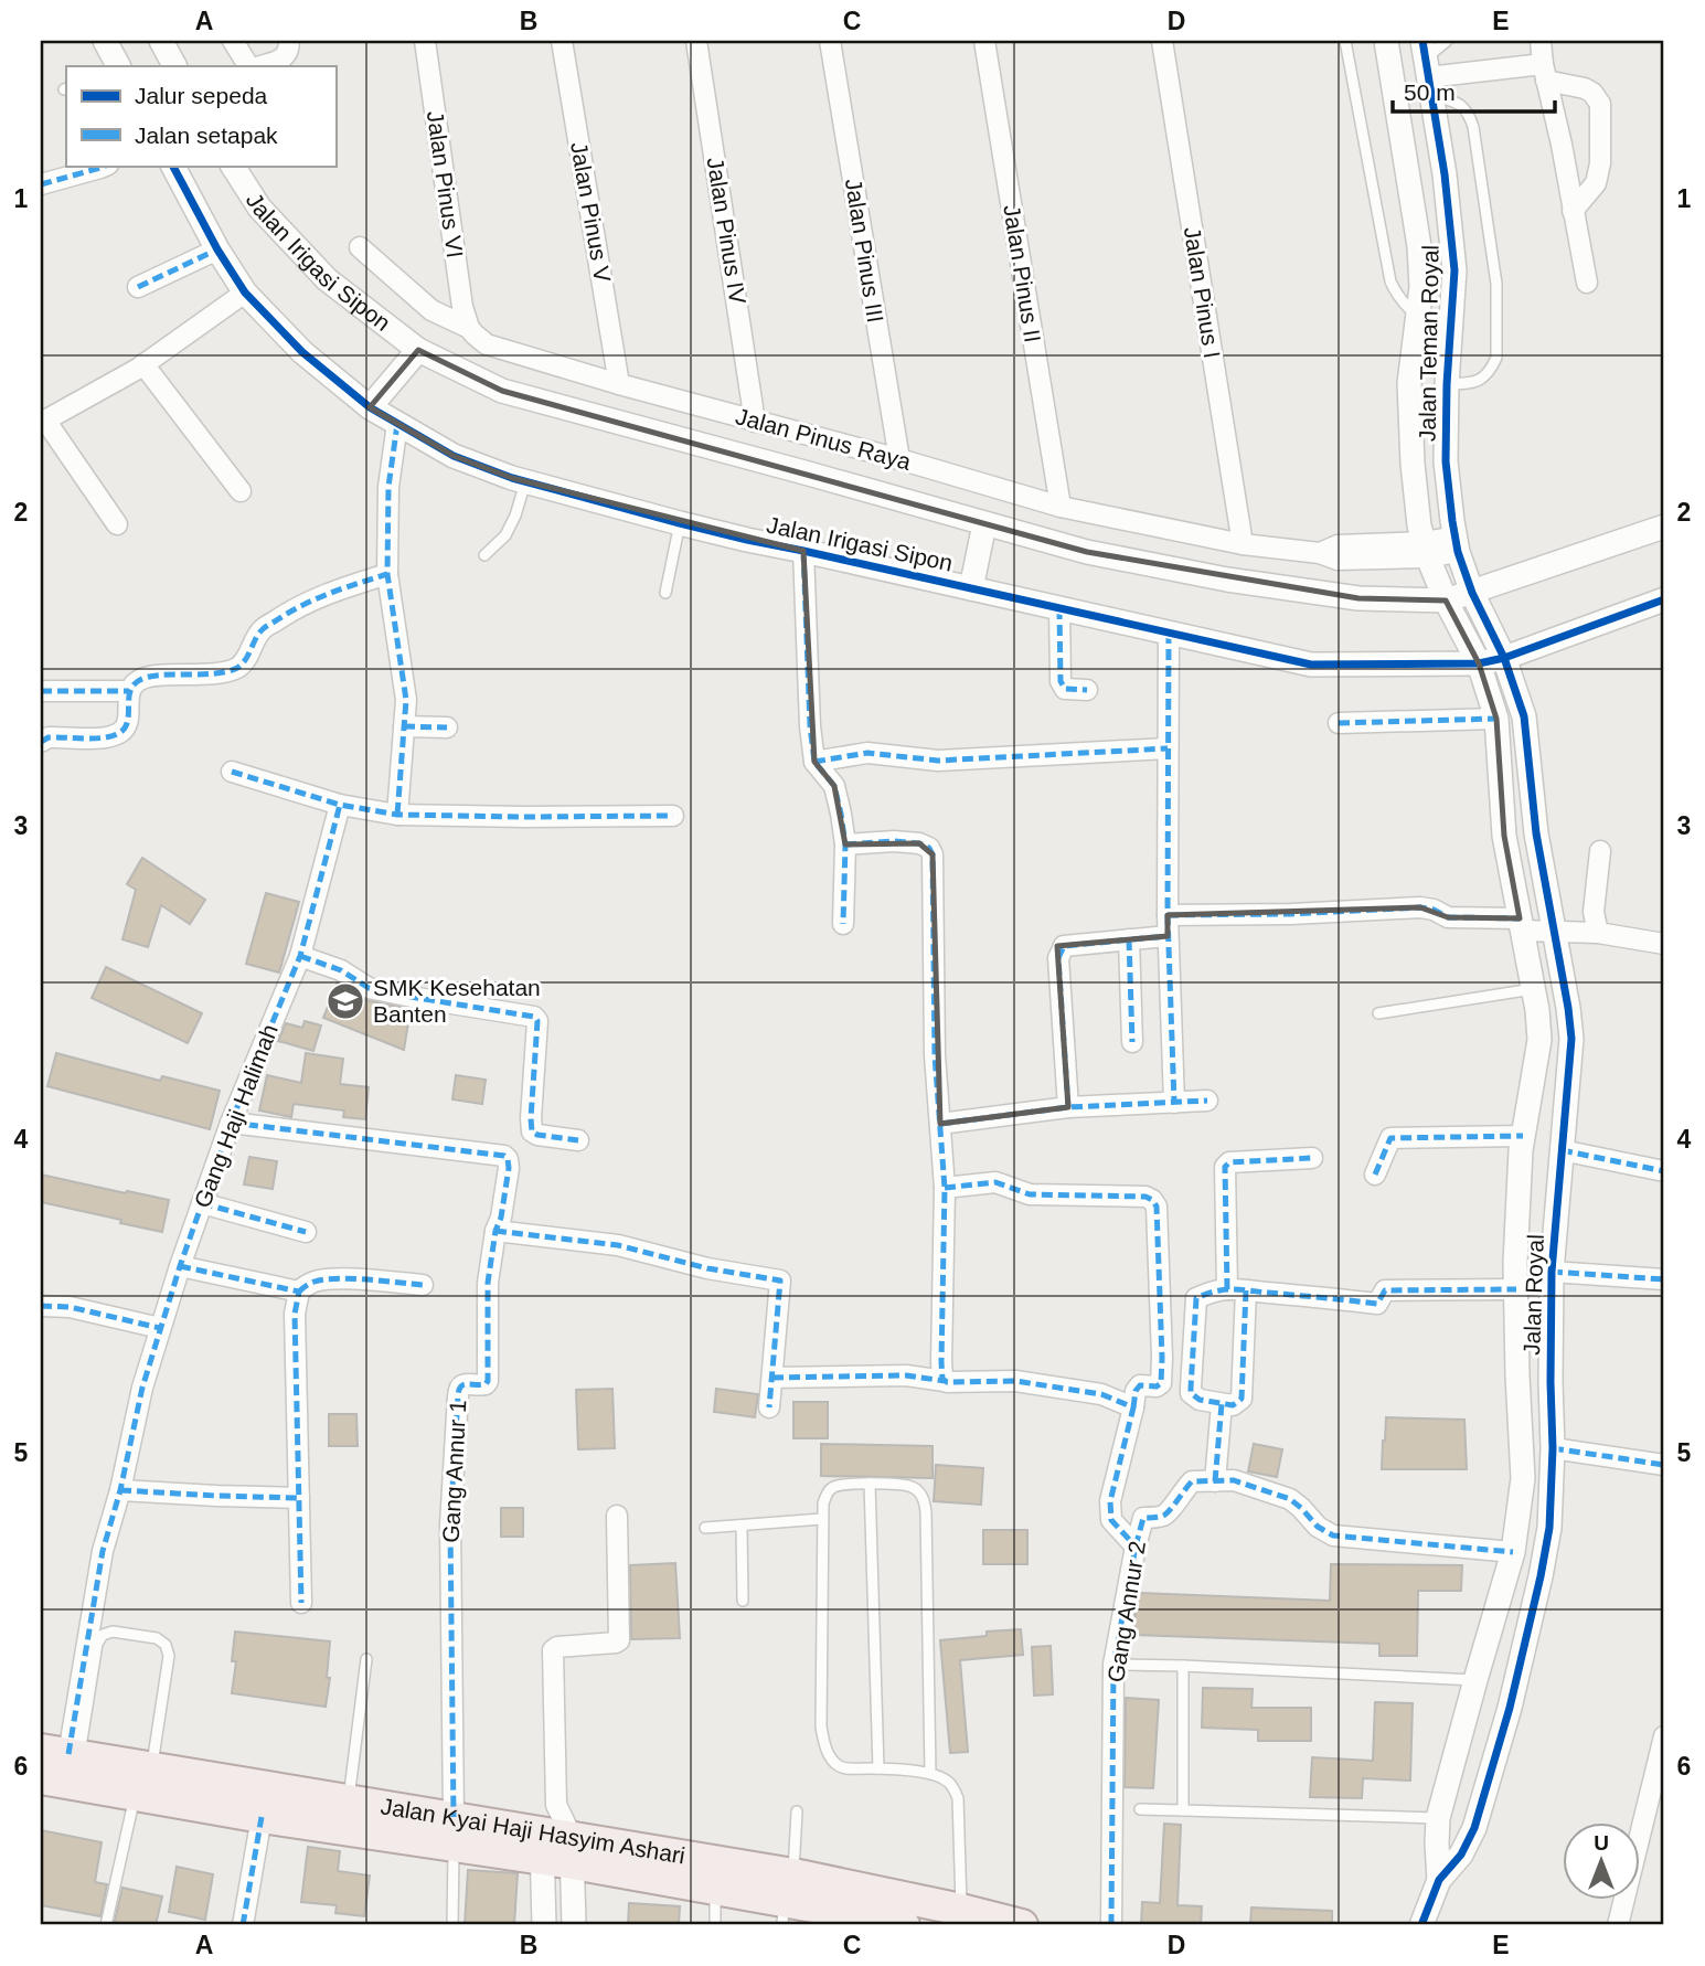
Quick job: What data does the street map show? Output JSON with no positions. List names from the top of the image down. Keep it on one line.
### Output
{"streets":{"main road":["Jalan Kyai Haji Hasyim Ashari"],"street":["Jalan Pinus VI","Jalan Pinus V","Jalan Pinus IV","Jalan Pinus III","Jalan Irigasi Sipon","Jalan Pinus II","Jalan Pinus I","Jalan Teman Royal","Jalan Pinus Raya","Gang Haji Halimah","Jalan Royal","Gang Annur 1","Gang Annur 2"]},"crossings":[["Jalan Pinus VI","Jalan Pinus Raya"],["Jalan Pinus V","Jalan Pinus Raya"],["Jalan Pinus IV","Jalan Pinus Raya"],["Jalan Pinus III","Jalan Pinus Raya"],["Jalan Irigasi Sipon","Jalan Teman Royal"],["Jalan Irigasi Sipon","Jalan Royal"],["Jalan Pinus II","Jalan Pinus Raya"],["Jalan Pinus I","Jalan Pinus Raya"],["Jalan Teman Royal","Jalan Pinus Raya"],["Jalan Teman Royal","Jalan Royal"],["Gang Haji Halimah","Gang Annur 1"],["Gang Haji Halimah","Jalan Kyai Haji Hasyim Ashari"],["Jalan Royal","Gang Annur 2"],["Gang Annur 1","Jalan Kyai Haji Hasyim Ashari"]],"places":{"school or university":["SMK Kesehatan Banten"]},"legend":["Jalur sepeda","Jalan setapak"],"scale_bar":"50 m","north":"top","grid":{"columns":["A","B","C","D","E"],"rows":["1","2","3","4","5","6"]}}
